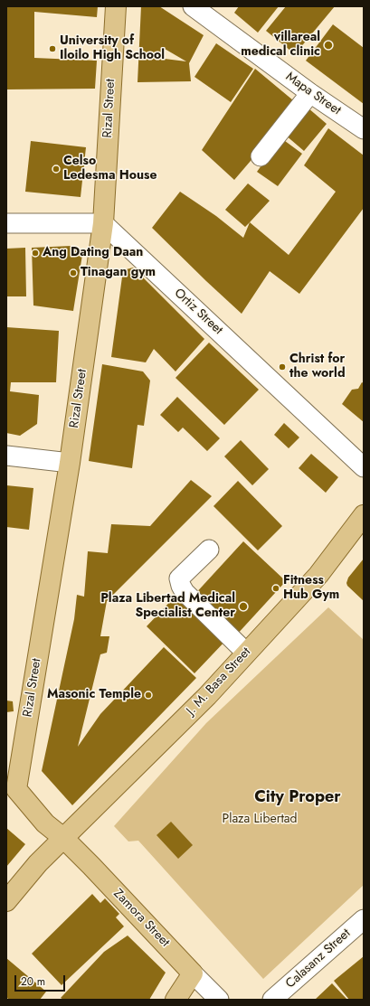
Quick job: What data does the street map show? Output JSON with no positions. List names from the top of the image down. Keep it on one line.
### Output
{"streets":{"main road":["Rizal Street","J. M. Basa Street","Zamora Street"],"street":["Mapa Street","Ortiz Street","Calasanz Street"]},"crossings":[["Rizal Street","Ortiz Street"],["Rizal Street","Zamora Street"],["J. M. Basa Street","Zamora Street"]],"districts":["City Proper"],"parks":["Plaza Libertad"],"places":["villareal medical clinic","University of Iloilo High School","Celso Ledesma House","Ang Dating Daan","Tinagan gym","Christ for the world","Fitness Hub Gym","Plaza Libertad Medical Specialist Center","Masonic Temple"],"scale_bar":"20 m"}
